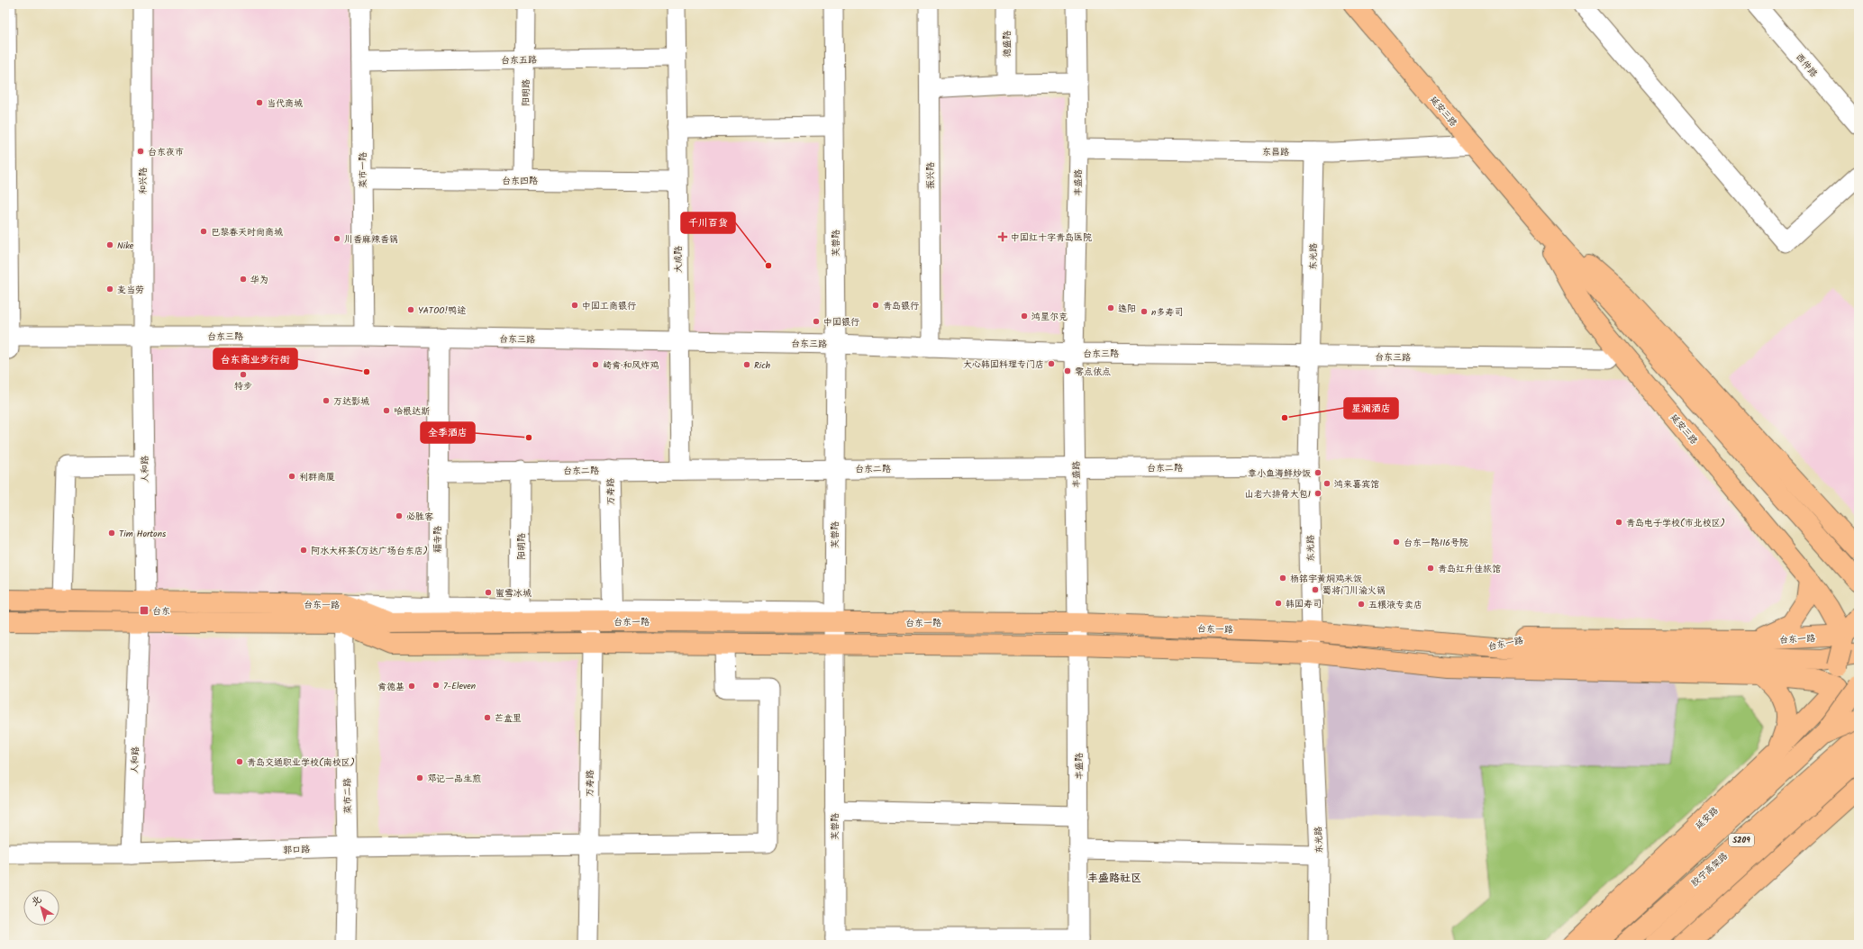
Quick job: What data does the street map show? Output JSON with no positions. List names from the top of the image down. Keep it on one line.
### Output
{"streets":{"main road":["延安三路","台东一路","延安路","S209","胶宁高架路"],"street":["德盛路","台东五路","西仲路","阳明路","东昌路","菜市一路","振兴路","台东四路","和兴路","丰盛路","芙蓉路","东光路","大成路","台东三路","台东二路","人和路","万寿路","福寺路","菜市二路","郭口路"]},"crossings":[["台东五路","阳明路"],["台东五路","菜市一路"],["台东五路","大成路"],["阳明路","台东四路"],["阳明路","台东二路"],["阳明路","台东一路"],["延安三路","东昌路"],["延安三路","台东一路"],["东昌路","丰盛路"],["东昌路","东光路"],["菜市一路","台东四路"],["菜市一路","台东三路"],["振兴路","台东三路"],["台东四路","大成路"],["和兴路","台东三路"],["和兴路","人和路"],["丰盛路","台东三路"],["丰盛路","台东二路"],["丰盛路","台东一路"],["芙蓉路","台东三路"],["芙蓉路","台东二路"],["芙蓉路","台东一路"],["东光路","台东三路"],["东光路","台东二路"],["东光路","台东一路"],["大成路","台东三路"],["大成路","台东二路"],["台东三路","人和路"],["台东三路","福寺路"],["台东二路","万寿路"],["台东二路","福寺路"],["人和路","台东一路"],["人和路","郭口路"],["万寿路","台东一路"],["万寿路","郭口路"],["台东一路","菜市二路"],["台东一路","延安路"],["台东一路","郭口路"],["菜市二路","郭口路"]],"districts":["丰盛路社区"],"places":{"other":["当代商城","台东夜市","巴黎春天时尚商城","川香麻辣香锅","Nike","千川百货","华为","麦当劳","中国工商银行","青岛银行","逸阳","YATOO!鸭途","n多寿司","鸿星尔克","中国银行","大心韩国料理专门店","崎肯·和风炸鸡","Rich","零点依点","台东商业步行街","特步","万达影城","哈根达斯","星澜酒店","全季酒店","章小鱼海鲜炒饭","利群商厦","鸿来喜宾馆","山老六排骨大包1","必胜客","青岛电子学校(市北校区)","Tim Hortons","台东一路116号院","阿水大杯茶(万达广场台东店)","青岛红升佳旅馆","杨铭宇黄焖鸡米饭","蜀将门川渝火锅","蜜雪冰城","韩国寿司","五粮液专卖店","7-Eleven","肯德基","芒盒里","青岛交通职业学校(南校区)","邓记一品生煎"],"health":["中国红十字青岛医院"],"transit":["台东"]},"north":"top left"}
